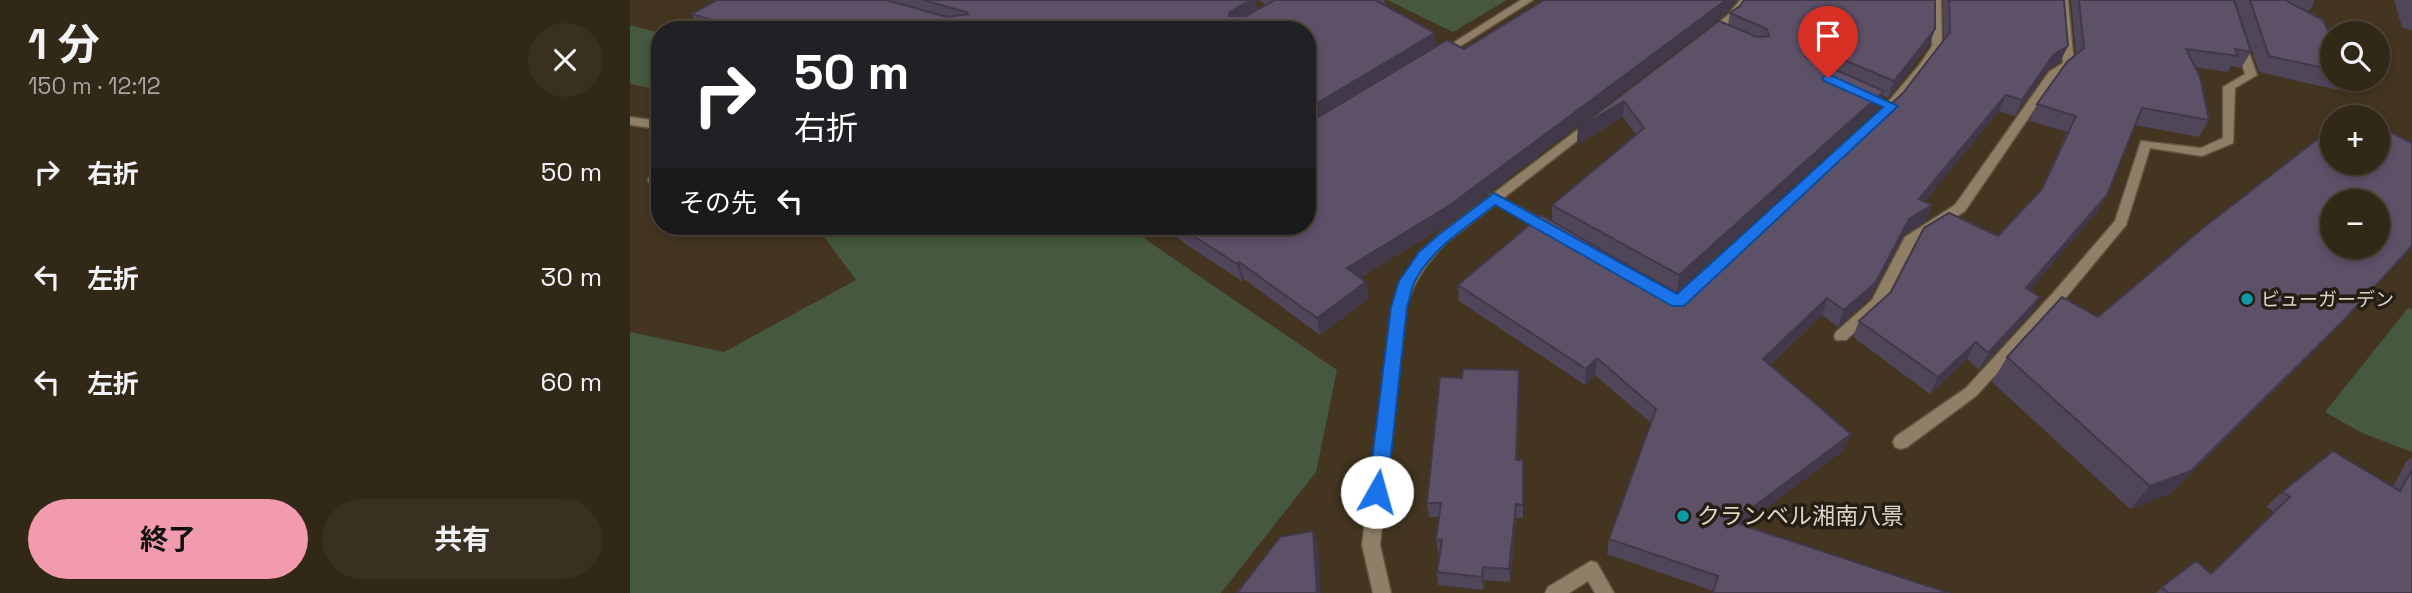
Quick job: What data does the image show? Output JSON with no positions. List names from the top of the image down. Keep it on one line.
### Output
{"places":["ビューガーデン","クランベル湘南八景"],"page":{"heading":["1 分","150 m · 12:12"],"map_buttons":["+","−"],"turn":["50 m","右折"],"list":[{"name":"右折","value":"50 m"},{"name":"左折","value":"30 m"},{"name":"左折","value":"60 m"}],"then":"その先","buttons":["終了","共有"]}}
